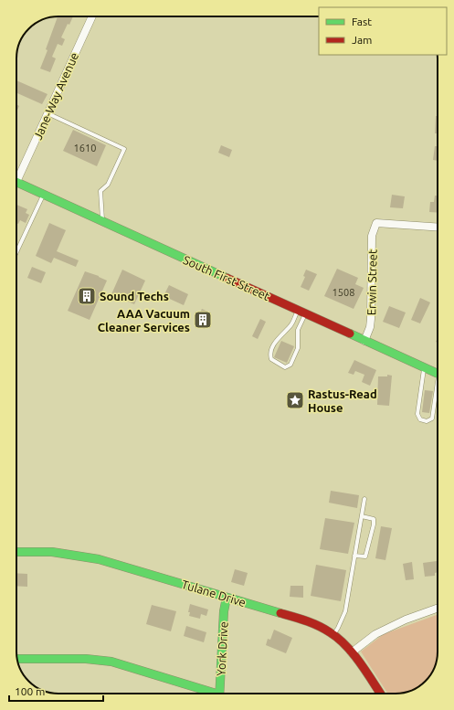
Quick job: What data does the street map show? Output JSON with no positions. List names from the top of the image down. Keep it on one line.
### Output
{"streets":{"street":["Jane-Way Avenue","South First Street","Erwin Street","Tulane Drive","York Drive"]},"crossings":[["South First Street","Erwin Street"],["Tulane Drive","York Drive"]],"places":{"building":["Sound Techs","AAA Vacuum Cleaner Services"],"place":["Rastus-Read House"]},"house_numbers":["1610","1508"],"legend":["Fast","Jam"],"scale_bar":"100 m"}
